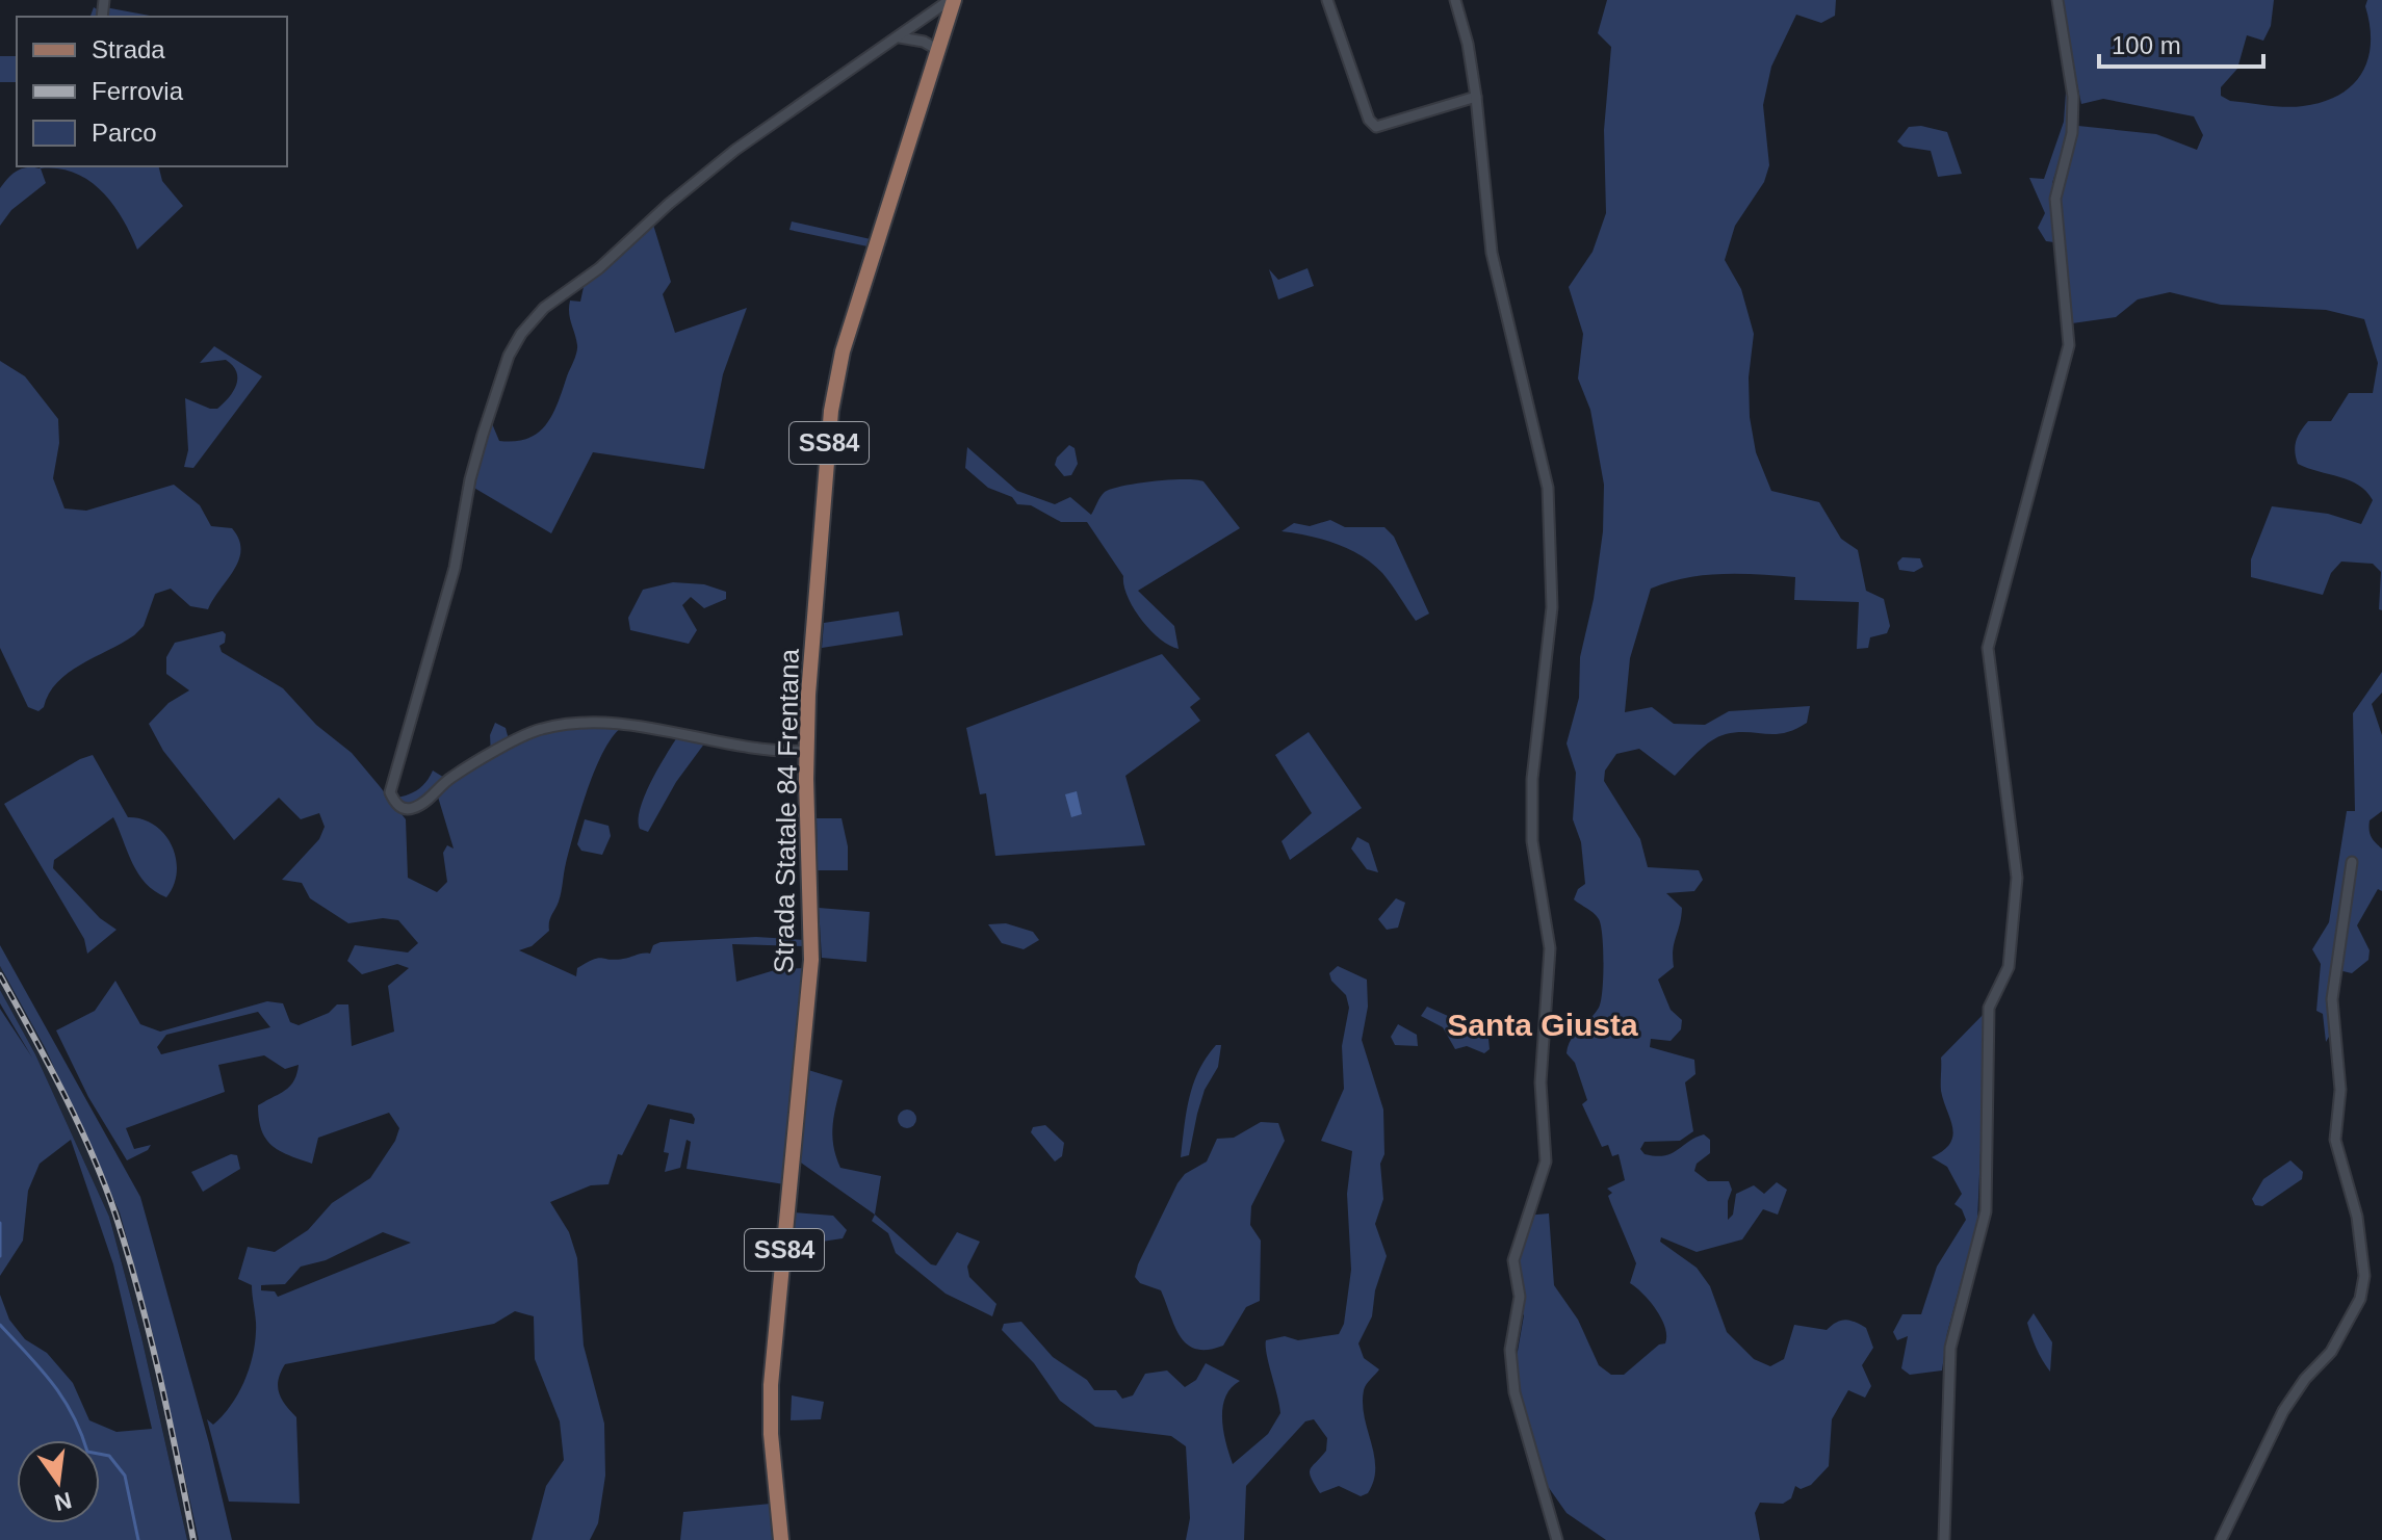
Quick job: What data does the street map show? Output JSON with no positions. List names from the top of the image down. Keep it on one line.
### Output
{"streets":{"main road":["SS84","Strada Statale 84 Frentana"]},"districts":["Santa Giusta"],"legend":["Strada","Ferrovia","Parco"],"scale_bar":"100 m","north":"bottom"}
